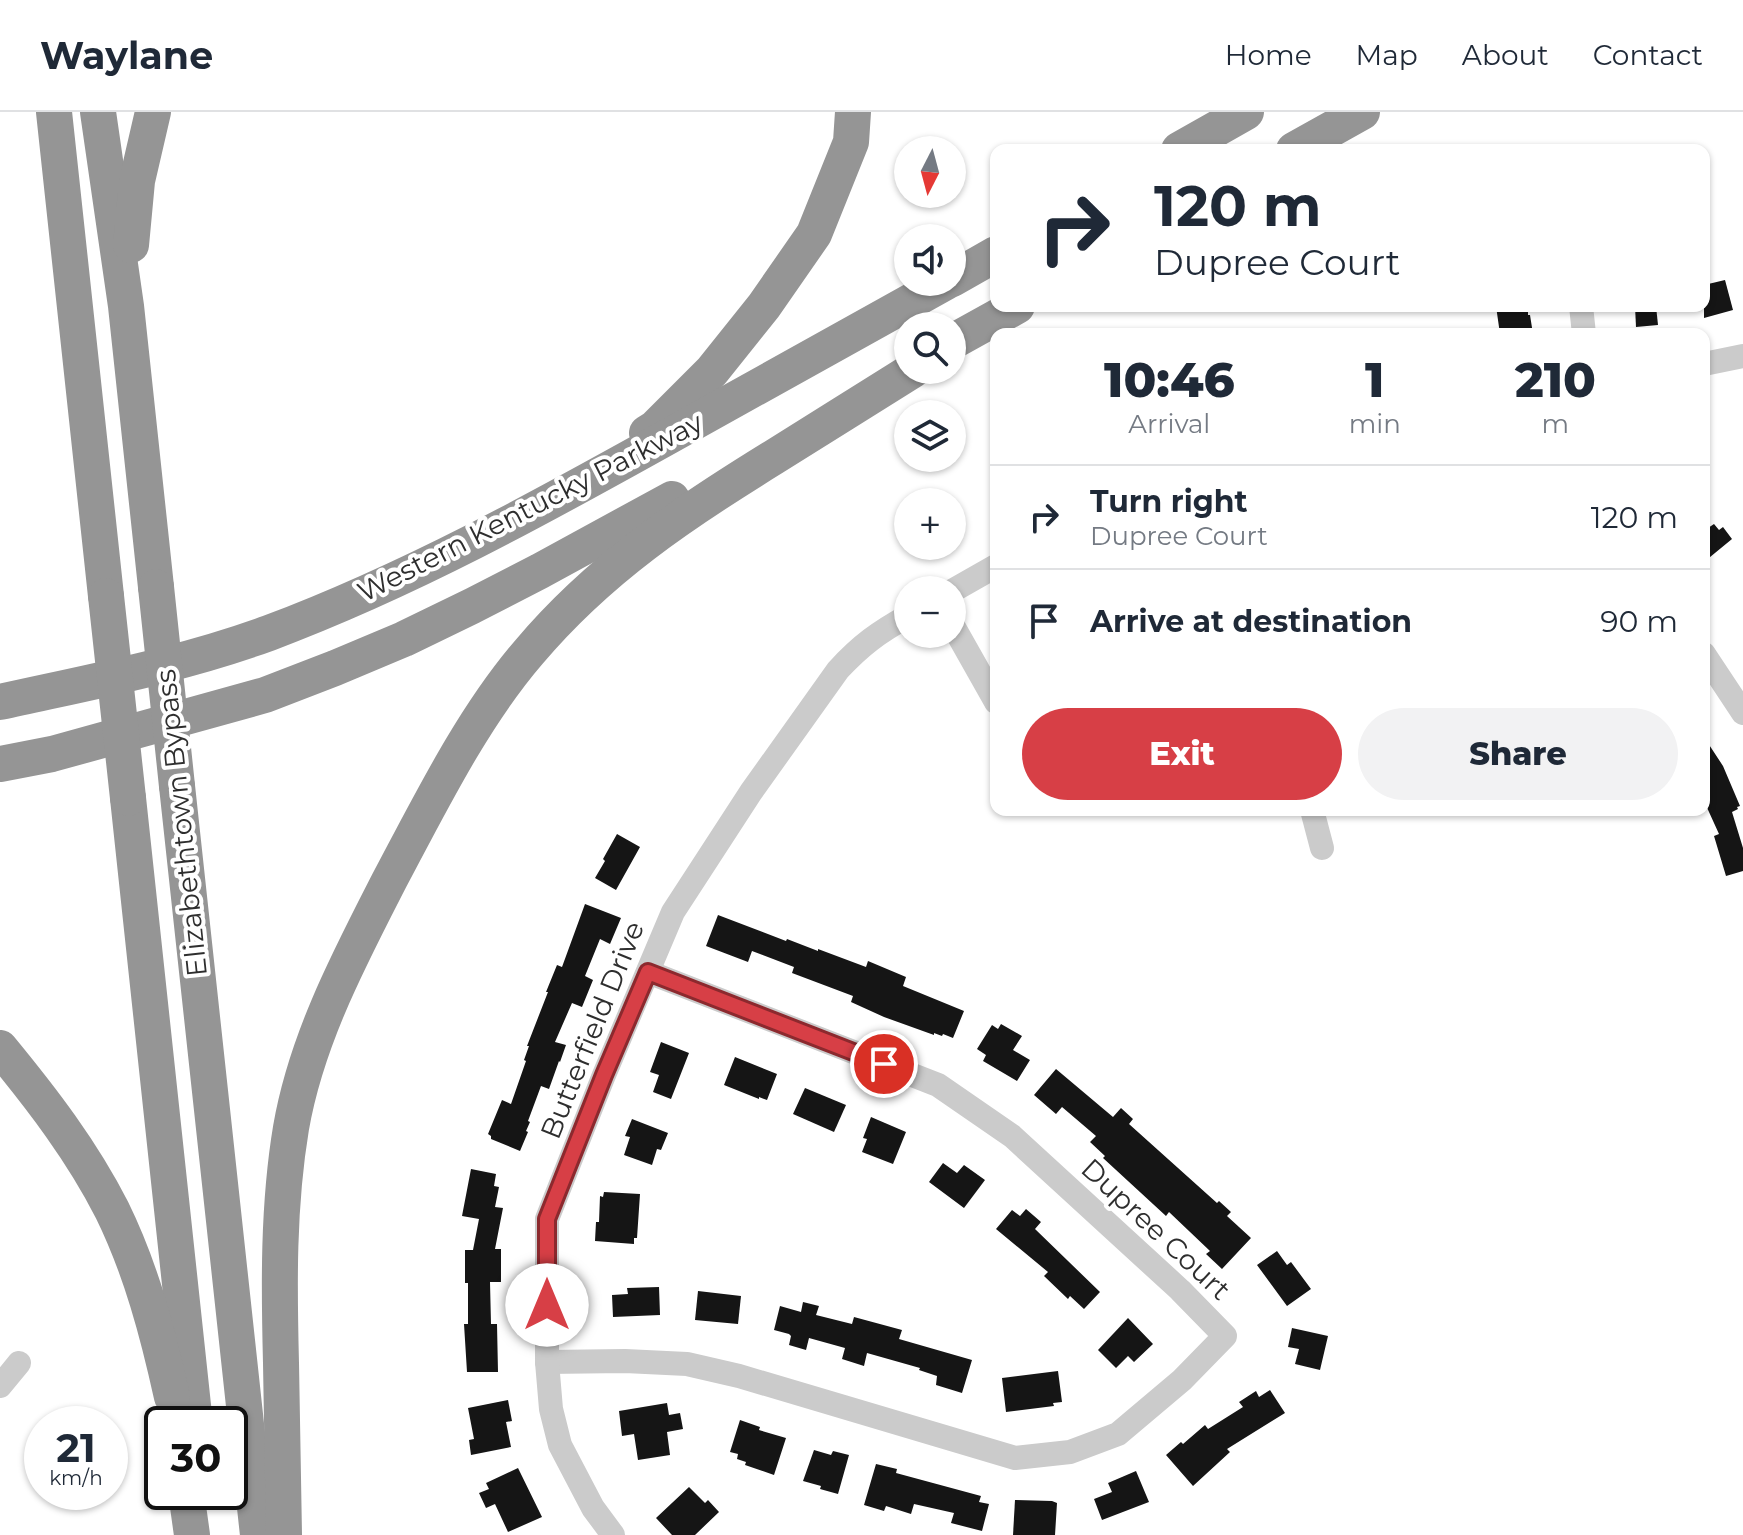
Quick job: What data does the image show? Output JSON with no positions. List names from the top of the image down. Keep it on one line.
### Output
{"streets":{"highway":["Western Kentucky Parkway","Elizabethtown Bypass"],"street":["Butterfield Drive","Dupree Court"]},"crossings":[["Butterfield Drive","Dupree Court"]],"north":"bottom","page":{"header":"Waylane","nav":["Home","Map","About","Contact"],"map_buttons":["+","−"],"turn":["120 m","Dupree Court"],"eta":["10:46","Arrival","1","min","210","m"],"list":[{"name":"Turn right","note":"Dupree Court","value":"120 m"},{"name":"Arrive at destination","value":"90 m"}],"buttons":["Exit","Share"],"speed":"21 km/h","limit":"30"}}
